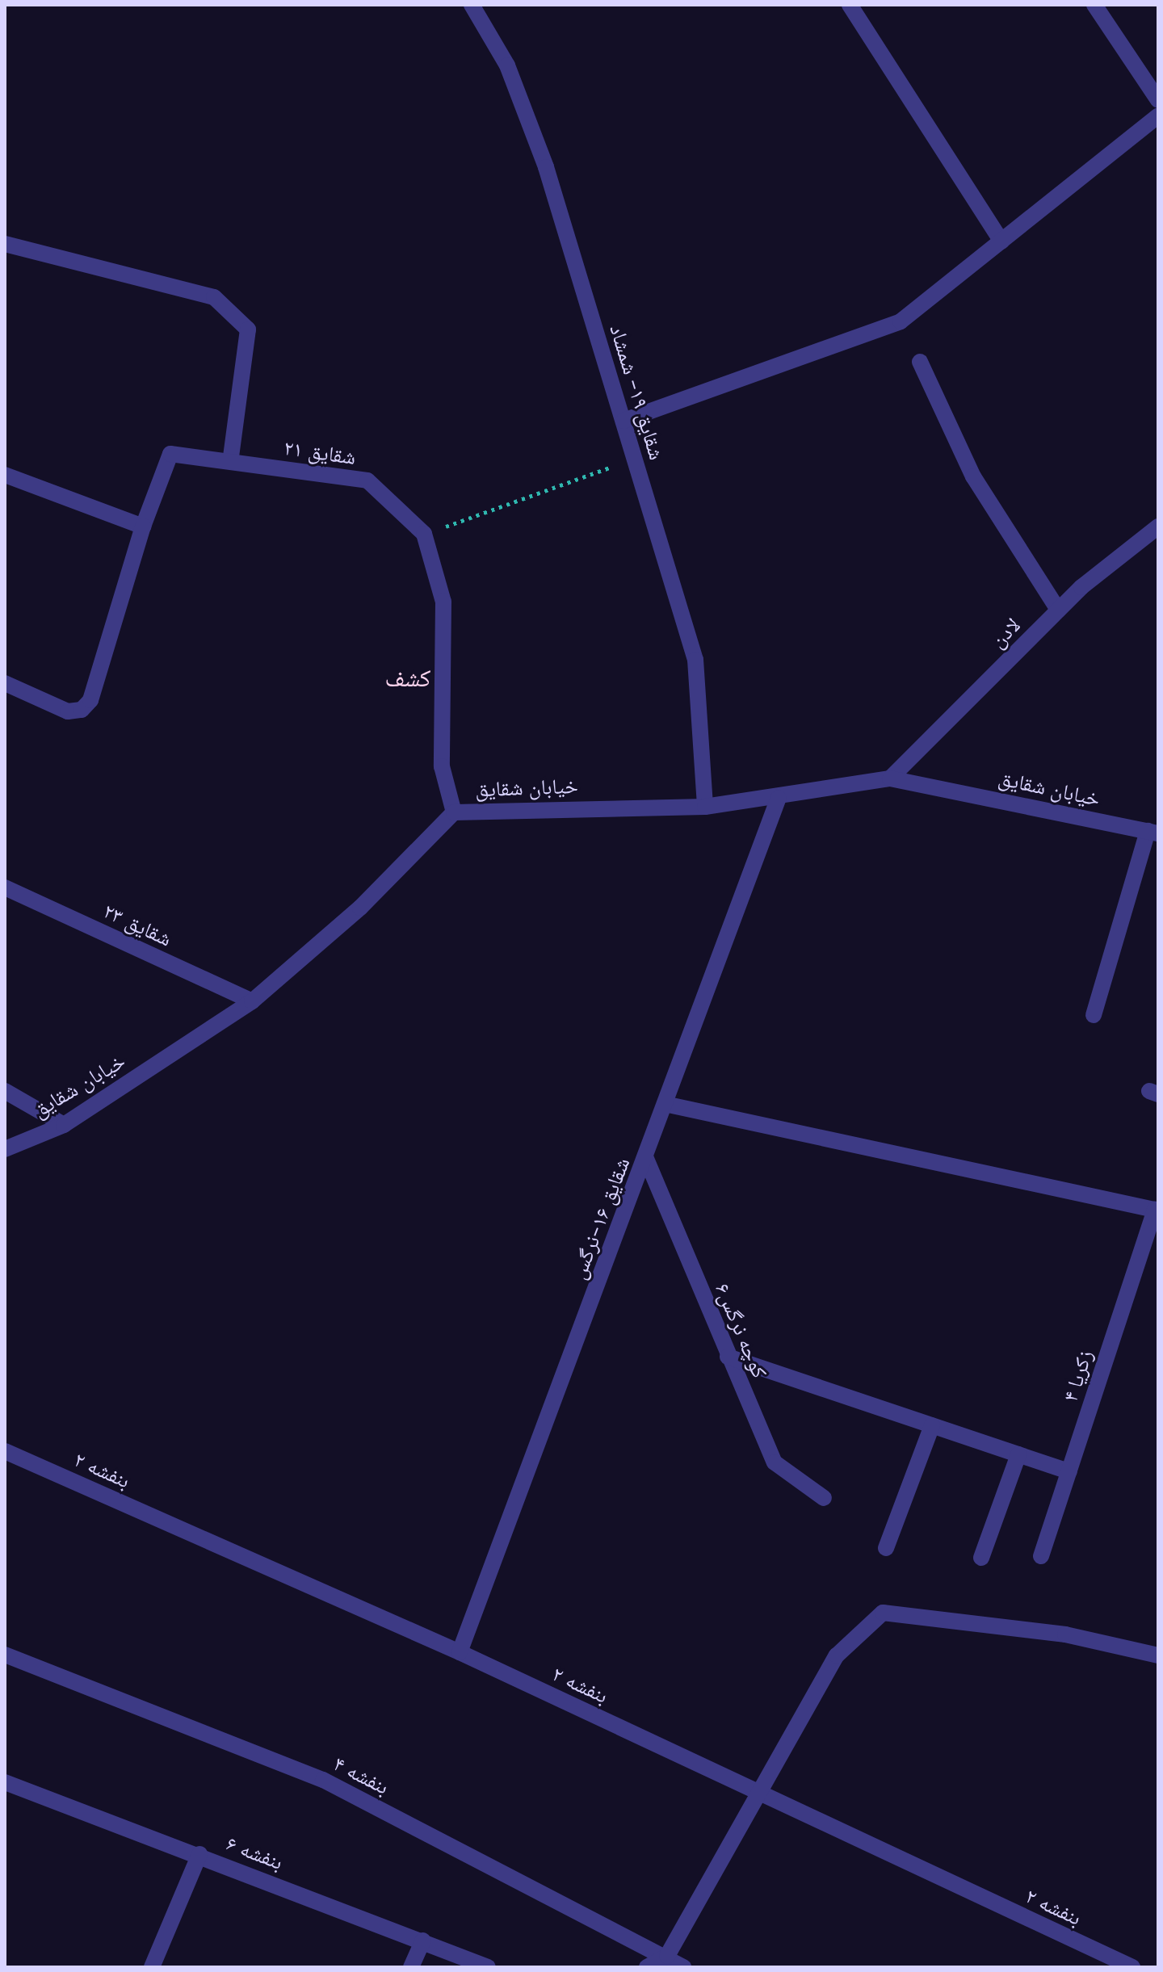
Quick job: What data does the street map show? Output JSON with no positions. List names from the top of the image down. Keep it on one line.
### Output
{"streets":{"street":["شقایق ۱۹- شمشاد","شقایق ۲۱","لادن","خیابان شقایق","شقایق ۲۳","شقایق ۱۶-نرگس","کوچه نرگس۶","زکریا ۴","بنفشه ۲","بنفشه ۴","بنفشه ۶"]},"crossings":[["شقایق ۱۹- شمشاد","خیابان شقایق"],["لادن","خیابان شقایق"],["خیابان شقایق","شقایق ۲۳"],["خیابان شقایق","شقایق ۱۶-نرگس"],["شقایق ۱۶-نرگس","کوچه نرگس۶"],["شقایق ۱۶-نرگس","بنفشه ۲"]],"districts":["کشف"]}
